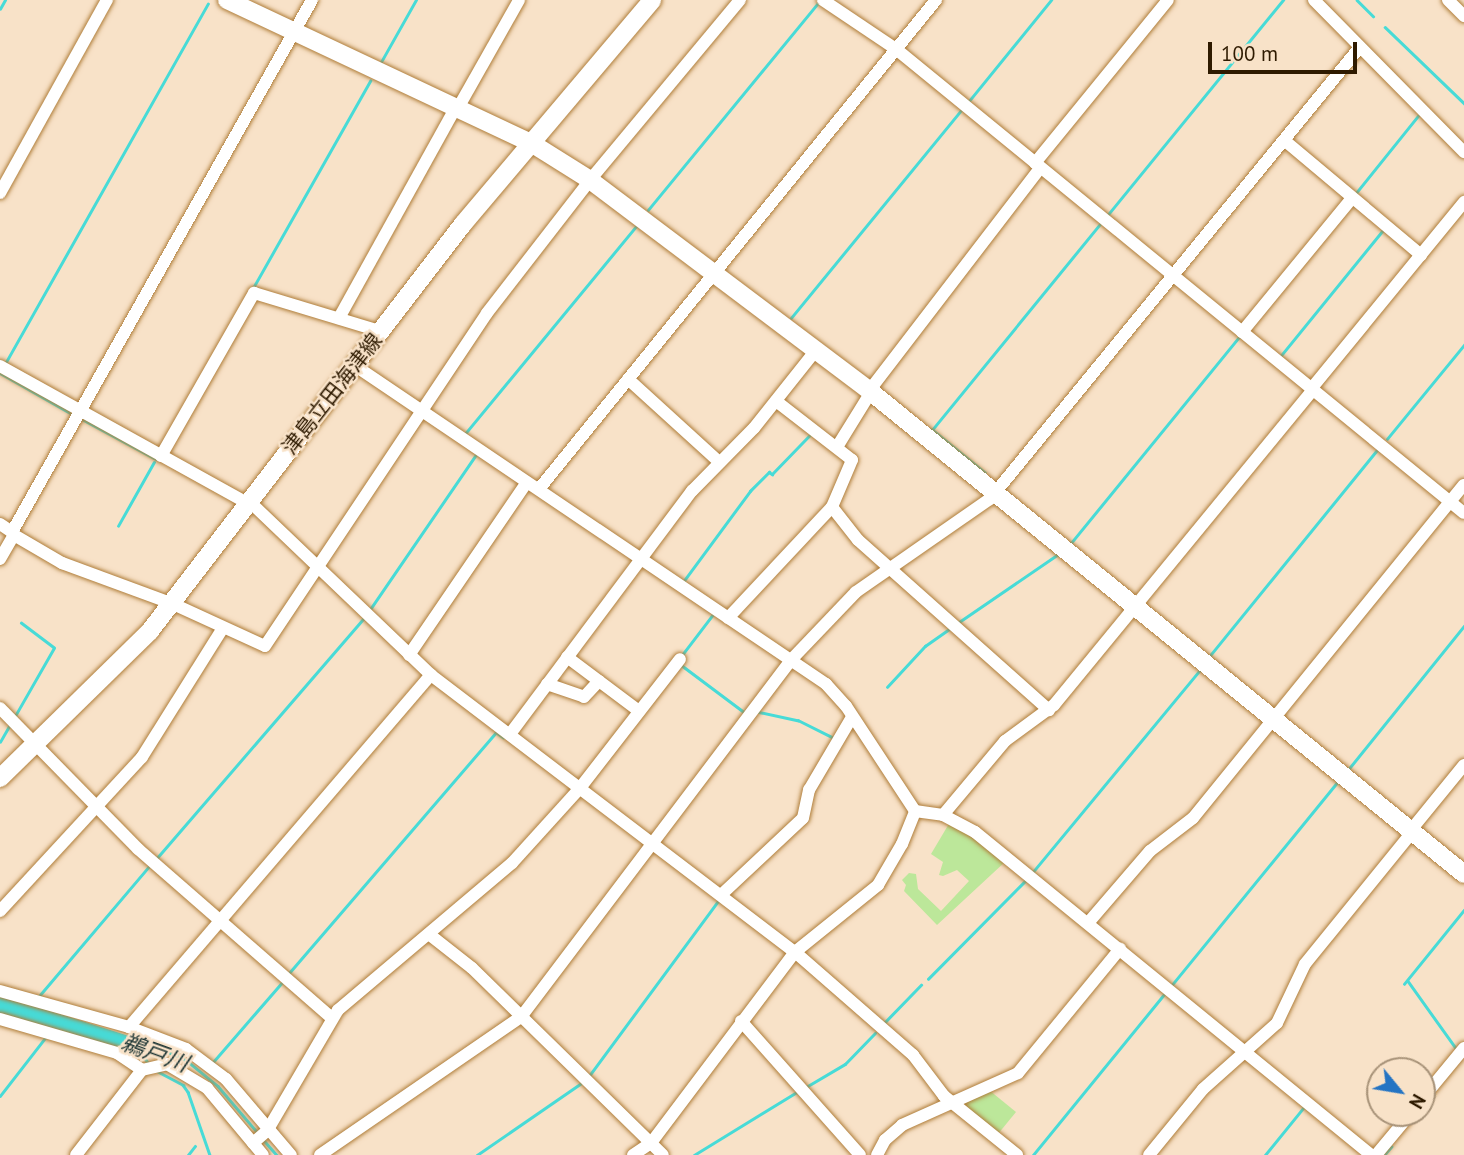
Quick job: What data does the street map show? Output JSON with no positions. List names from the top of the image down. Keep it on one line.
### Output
{"streets":{"street":["津島立田海津線"]},"water":["鵜戸川"],"scale_bar":"100 m","north":"bottom right"}
